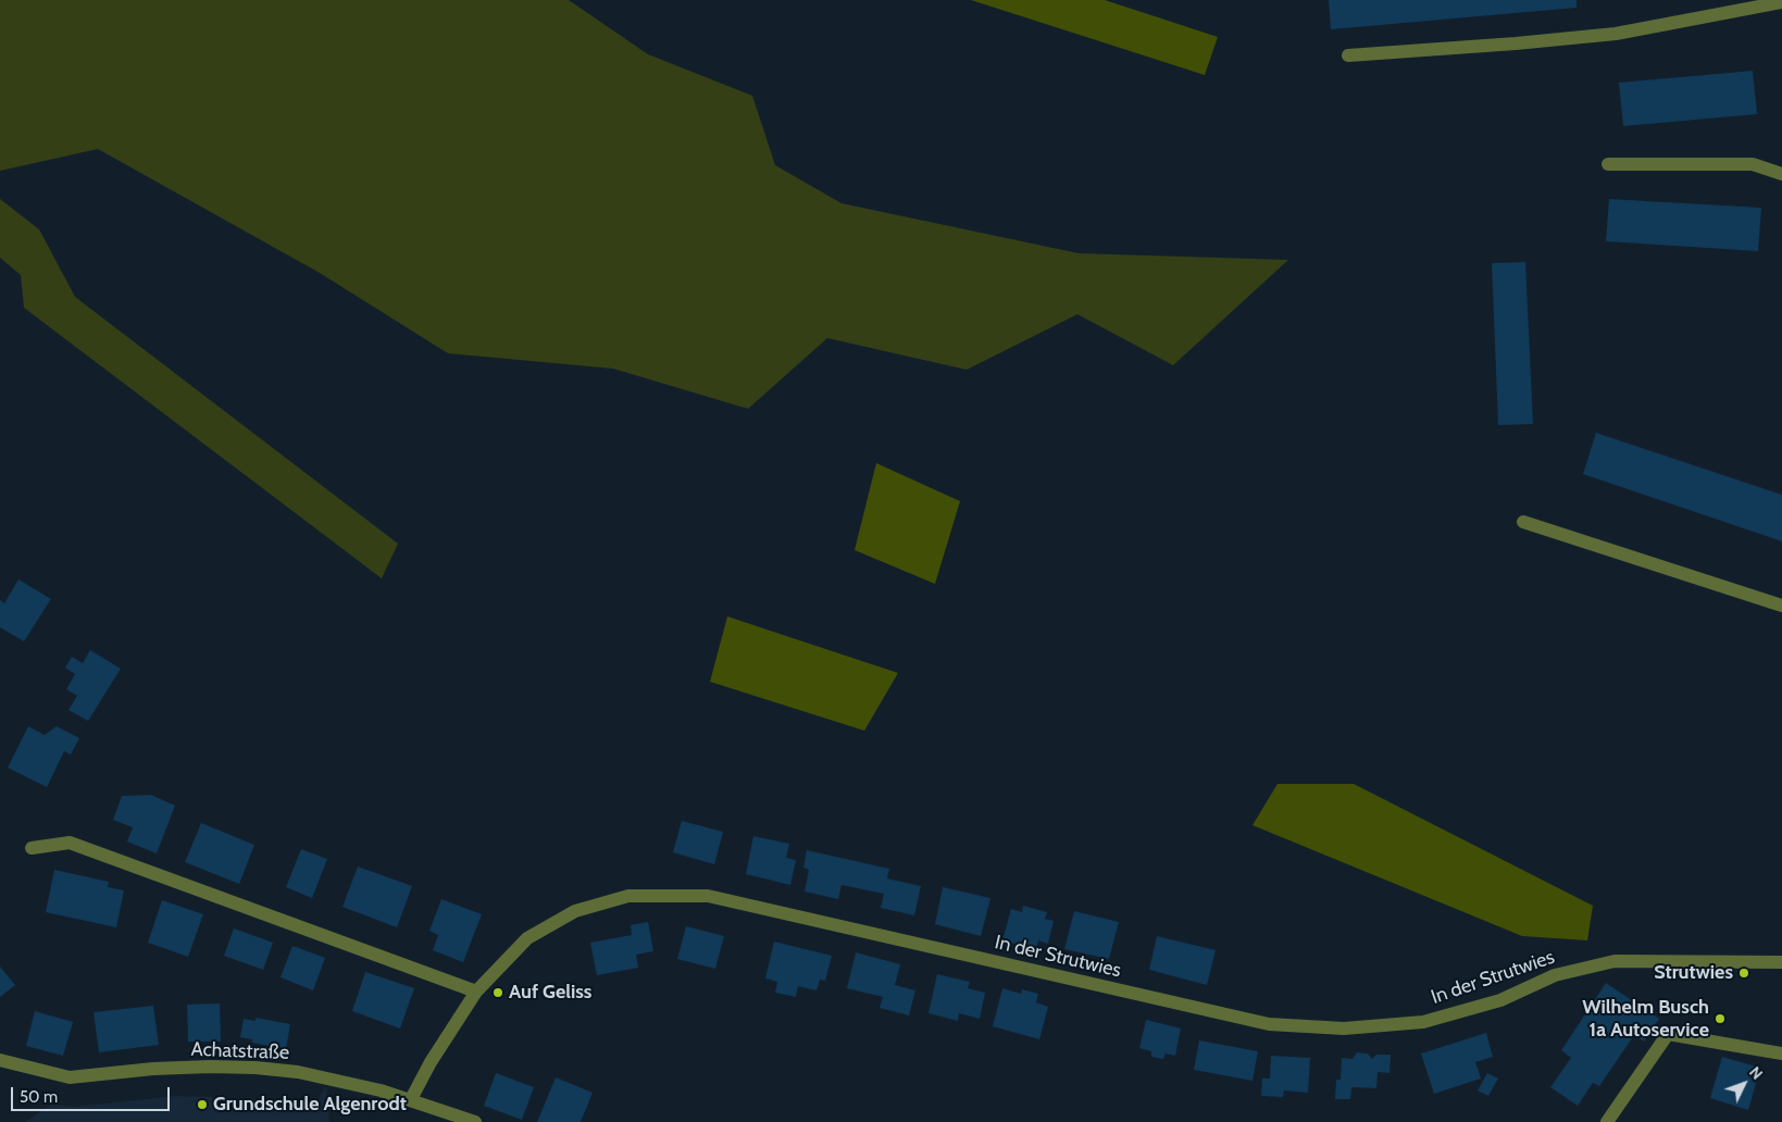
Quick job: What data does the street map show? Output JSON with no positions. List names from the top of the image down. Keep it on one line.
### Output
{"streets":{"street":["In der Strutwies","Achatstraße"]},"crossings":[["In der Strutwies","Achatstraße"]],"places":["Strutwies","Auf Geliss","Wilhelm Busch 1a Autoservice","Grundschule Algenrodt"],"scale_bar":"50 m","north":"top right"}
